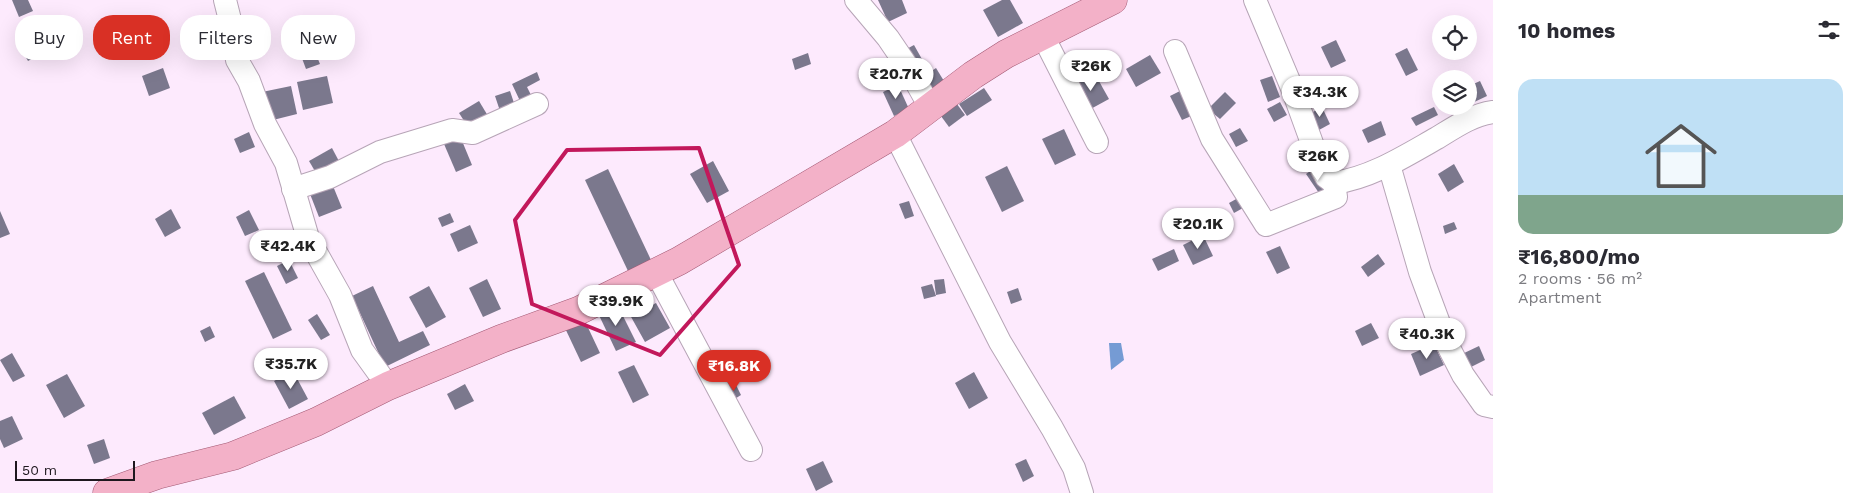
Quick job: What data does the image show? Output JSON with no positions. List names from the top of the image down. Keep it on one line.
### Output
{"scale_bar":"50 m","page":{"heading":"10 homes","chip":["Buy","Rent","Filters","New"],"price":["₹26K","₹20.7K","₹34.3K","₹26K","₹20.1K","₹42.4K","₹39.9K","₹40.3K","₹35.7K","₹16.8K"],"list":[{"name":"₹16,800/mo","note":"2 rooms · 56 m² · Apartment"}],"scale":"50 m"}}
